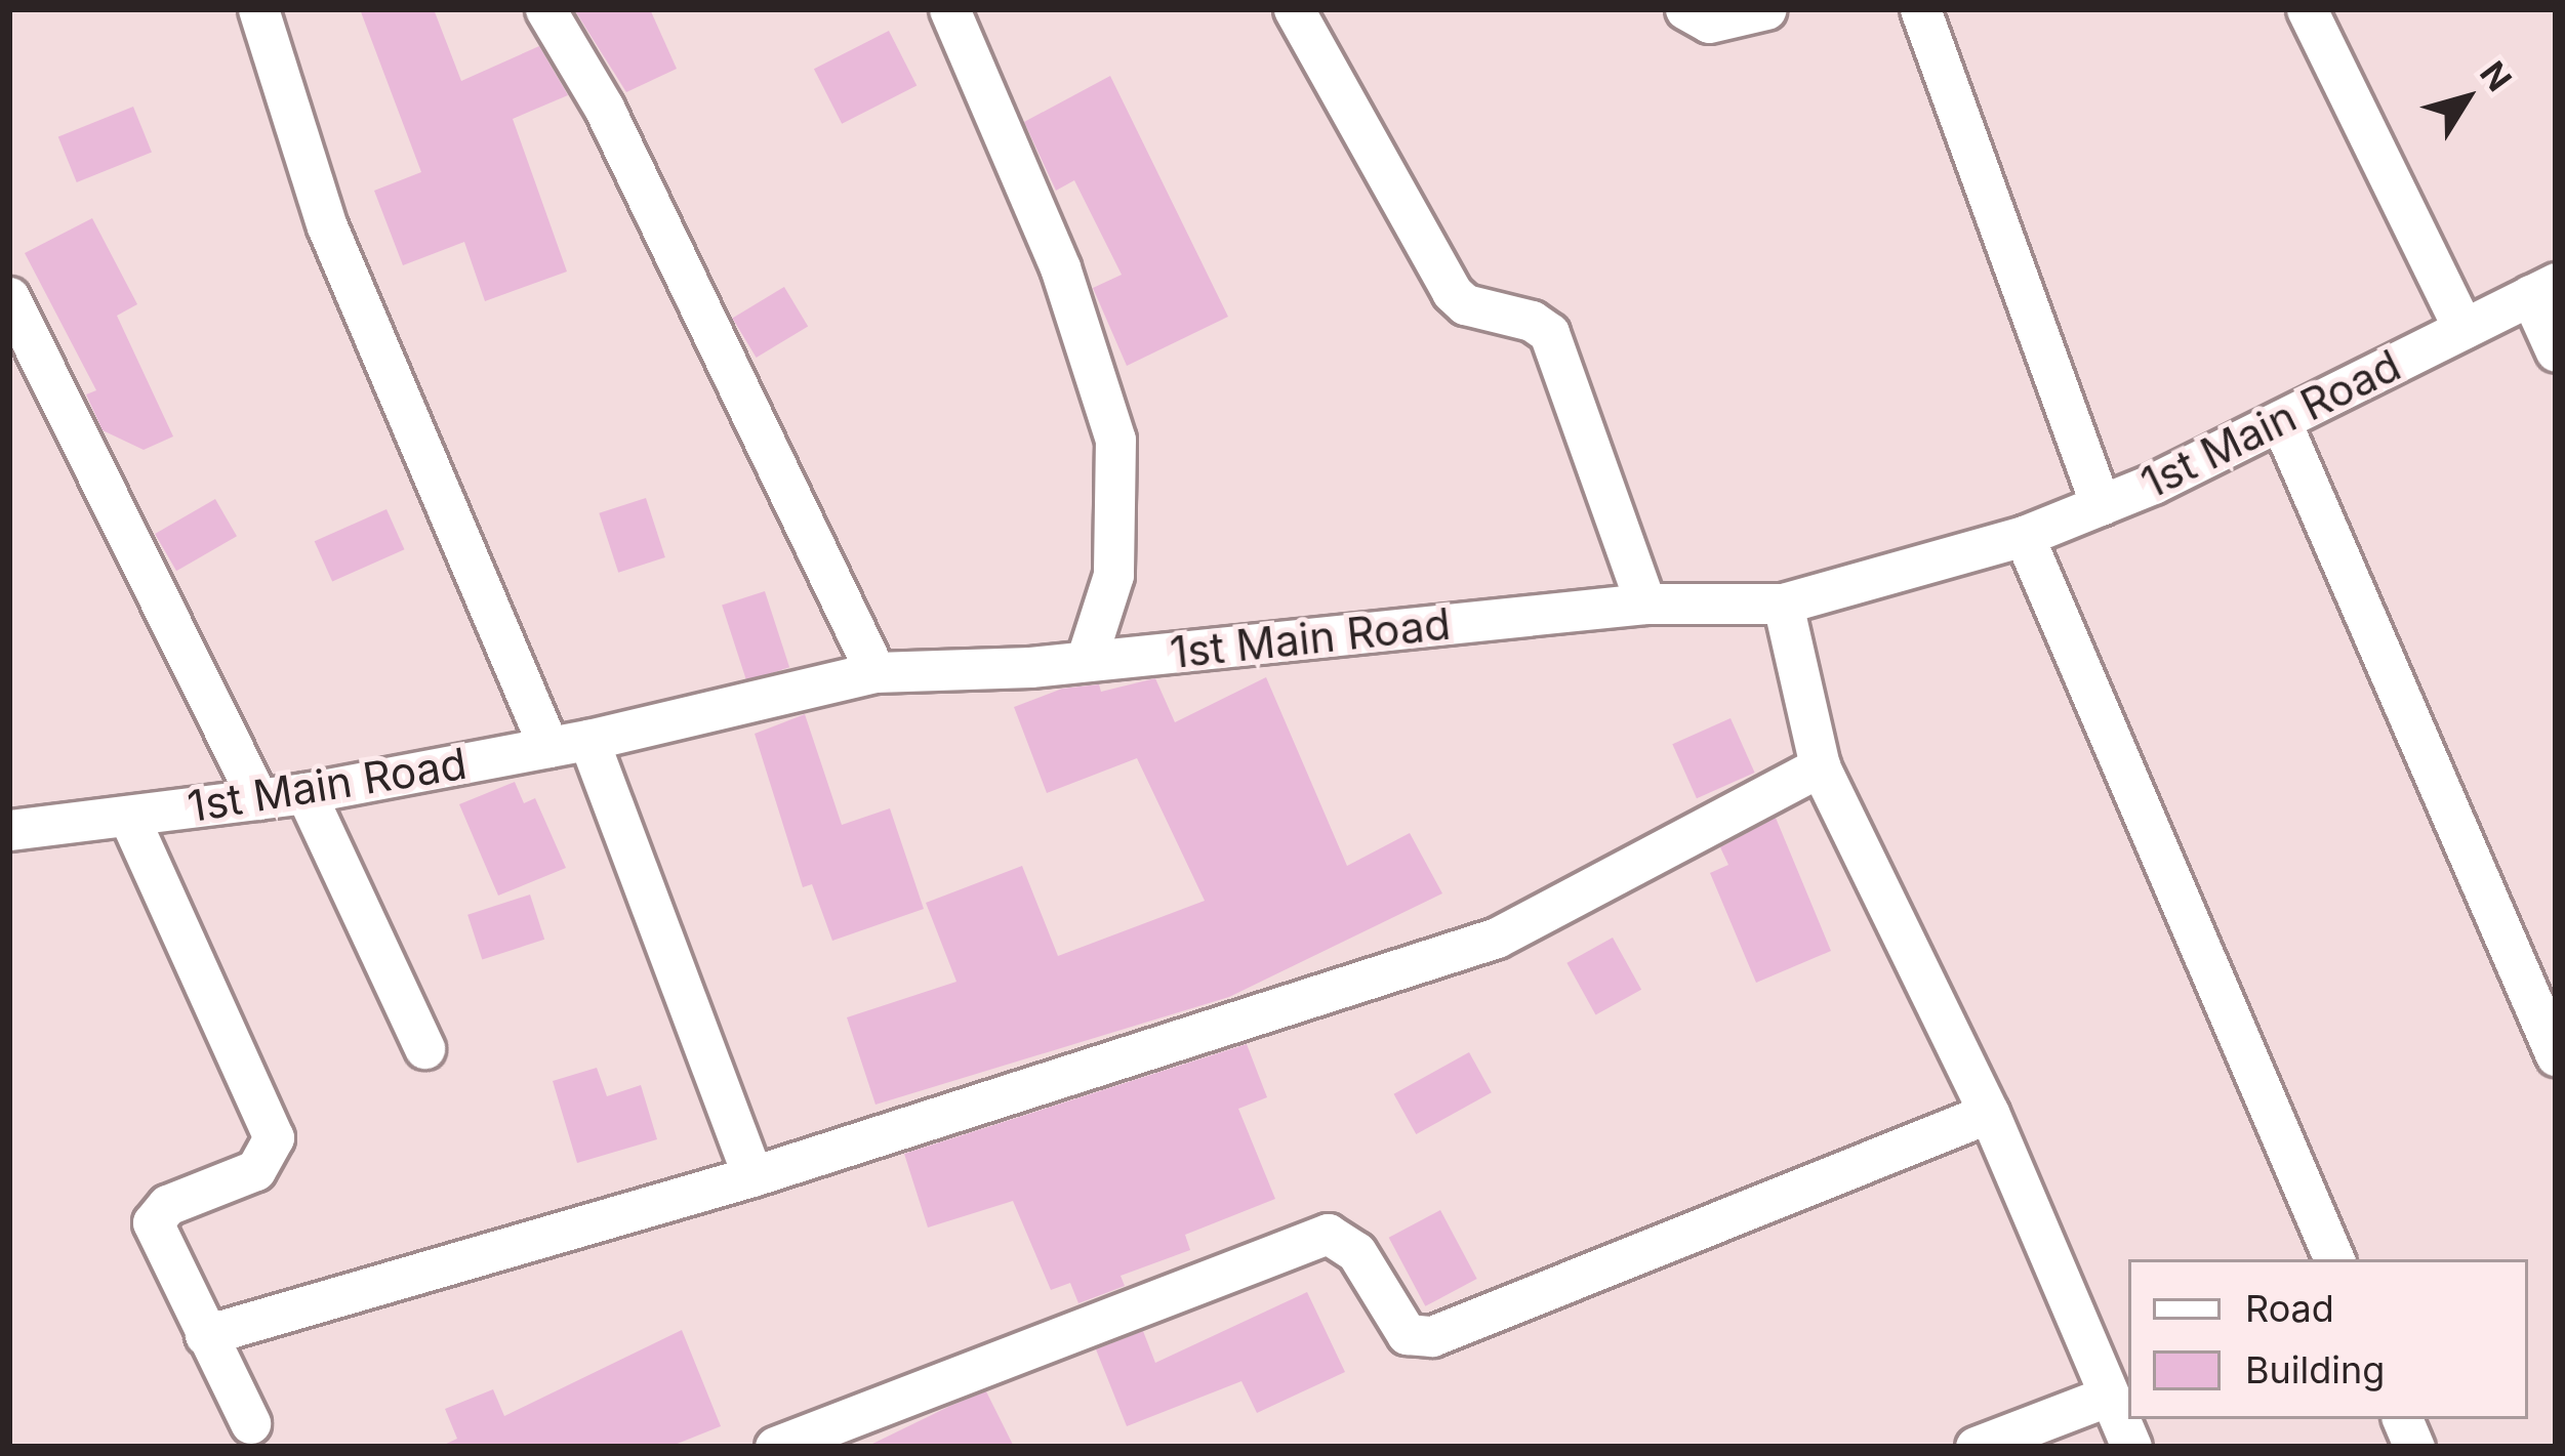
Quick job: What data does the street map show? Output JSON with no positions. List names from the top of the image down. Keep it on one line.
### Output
{"streets":{"street":["1st Main Road"]},"legend":["Road","Building"],"north":"top right"}
